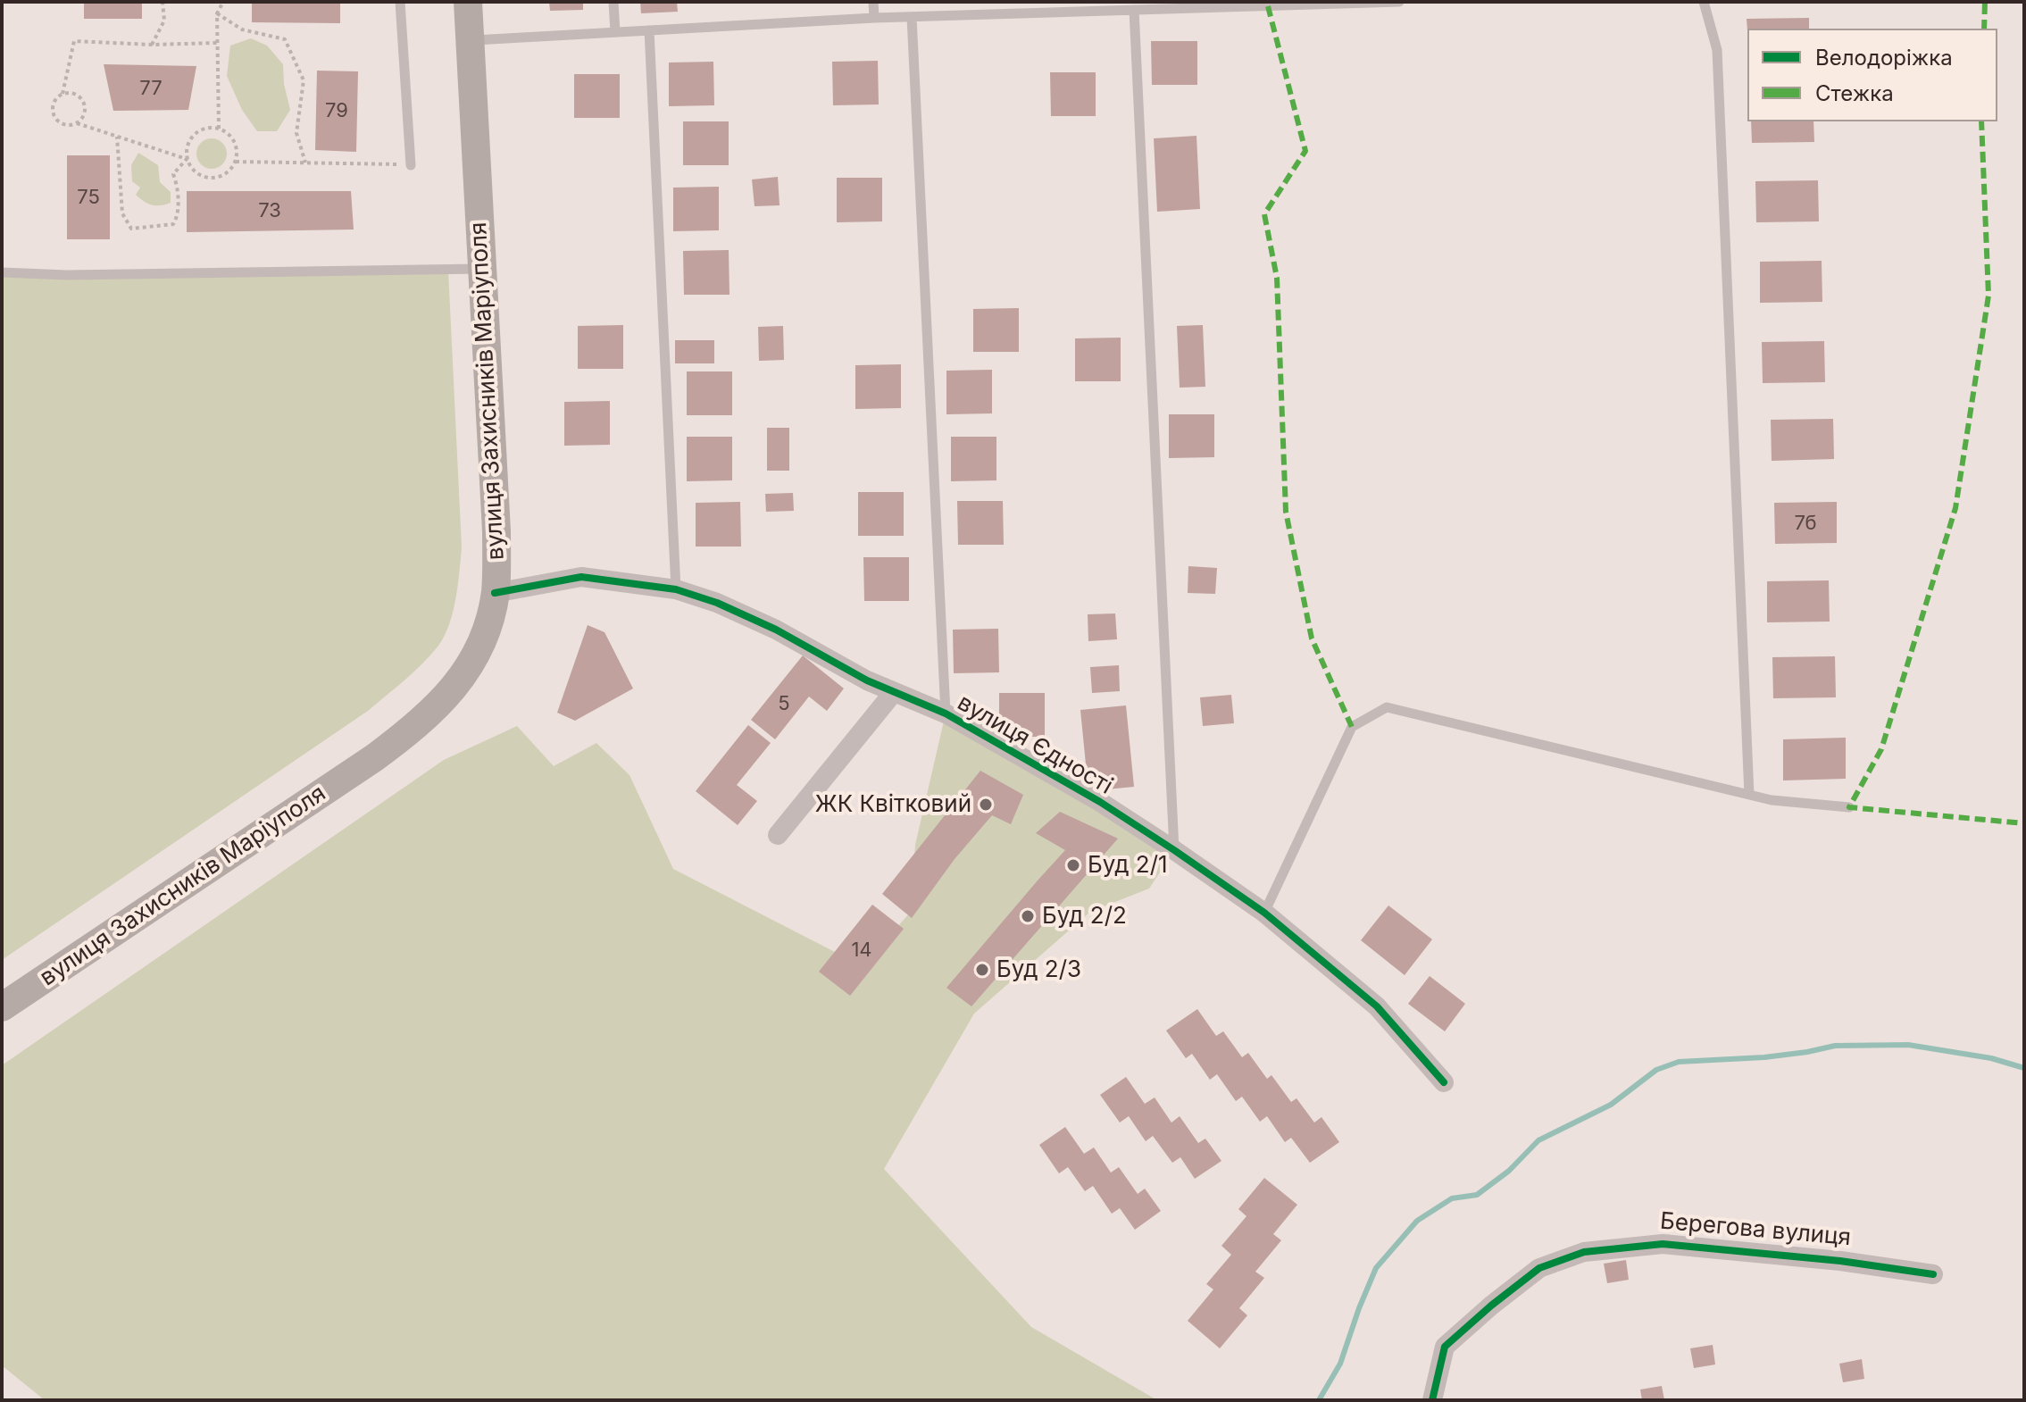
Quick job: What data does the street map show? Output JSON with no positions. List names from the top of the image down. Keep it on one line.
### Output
{"streets":{"main road":["вулиця Захисників Маріуполя"],"street":["вулиця Єдності","Берегова вулиця"]},"crossings":[["вулиця Захисників Маріуполя","вулиця Єдності"]],"places":["ЖК Квітковий","Буд 2/1","Буд 2/2","Буд 2/3"],"house_numbers":["77","79","75","73","7б","5","14"],"legend":["Велодоріжка","Стежка"]}
